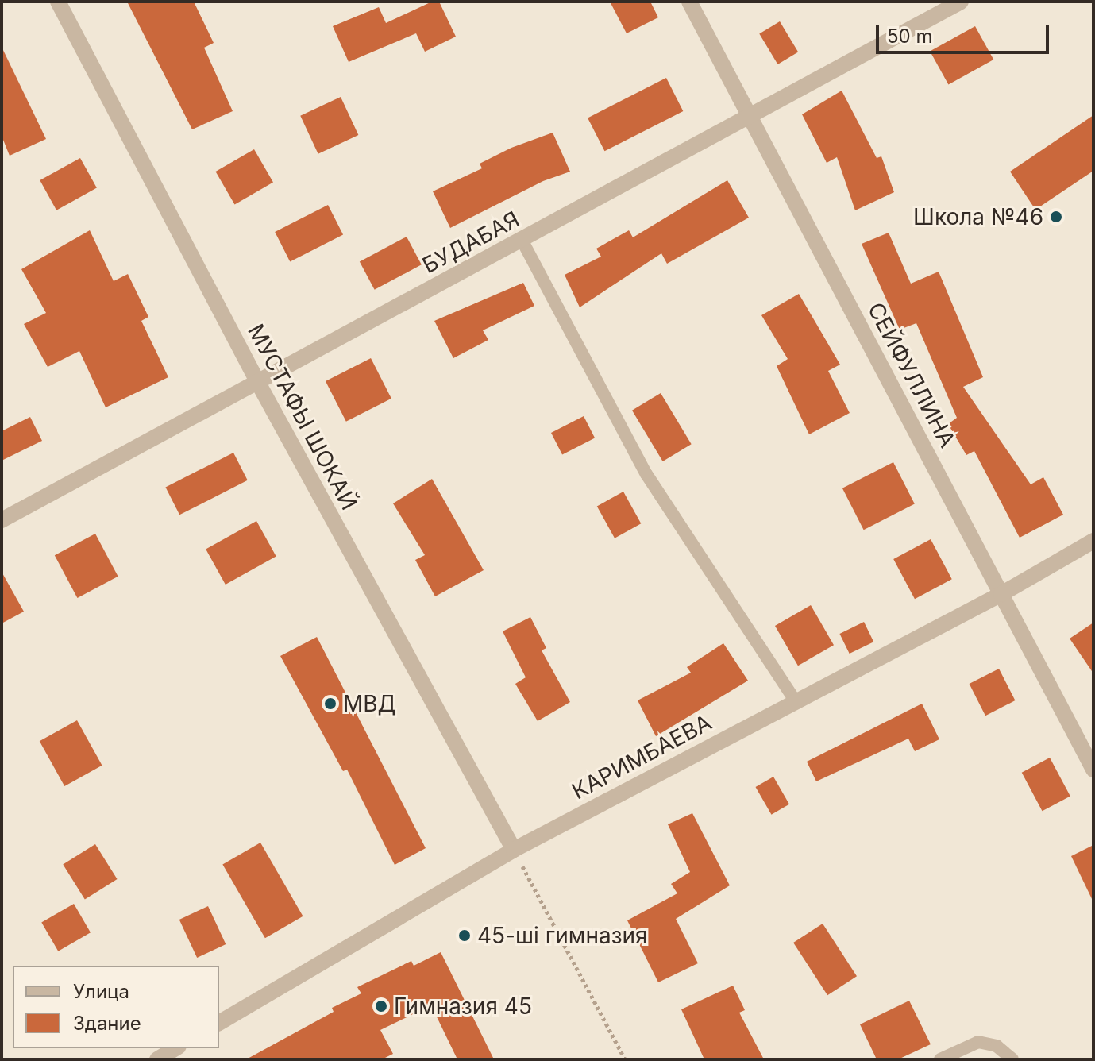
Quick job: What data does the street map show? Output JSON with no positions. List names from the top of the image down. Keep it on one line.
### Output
{"streets":{"street":["БУДАБАЯ","СЕЙФУЛЛИНА","МУСТАФЫ ШОКАЙ","КАРИМБАЕВА"]},"crossings":[["БУДАБАЯ","СЕЙФУЛЛИНА"],["БУДАБАЯ","МУСТАФЫ ШОКАЙ"],["СЕЙФУЛЛИНА","КАРИМБАЕВА"],["МУСТАФЫ ШОКАЙ","КАРИМБАЕВА"]],"places":["Школа №46","МВД","45-ші гимназия","Гимназия 45"],"legend":["Улица","Здание"],"scale_bar":"50 m"}
